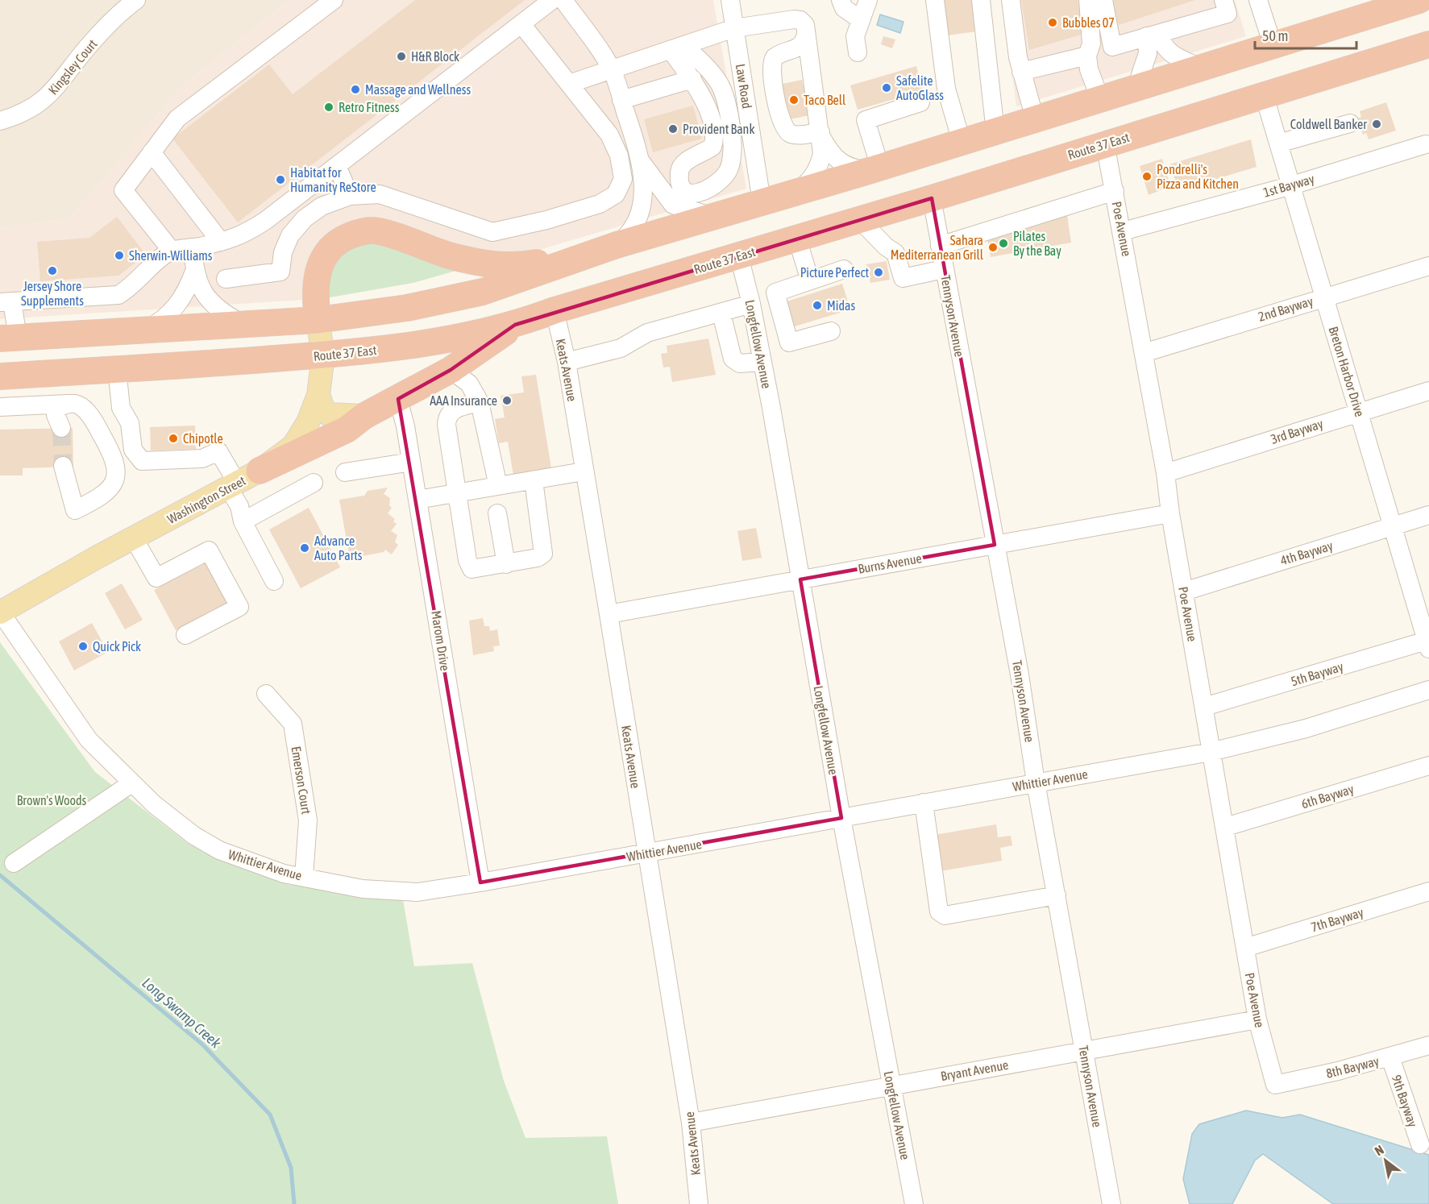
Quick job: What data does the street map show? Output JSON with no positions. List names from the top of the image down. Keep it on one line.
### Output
{"streets":{"highway":["Route 37 East"],"main road":["Washington Street"],"street":["Kingsley Court","Law Road","1st Bayway","Poe Avenue","2nd Bayway","Tennyson Avenue","Longfellow Avenue","Keats Avenue","Breton Harbor Drive","3rd Bayway","4th Bayway","Burns Avenue","Marom Drive","5th Bayway","Emerson Court","Whittier Avenue","6th Bayway","7th Bayway","8th Bayway","Bryant Avenue","9th Bayway"]},"crossings":[["Route 37 East","Poe Avenue"],["Route 37 East","Tennyson Avenue"],["Route 37 East","Longfellow Avenue"],["Route 37 East","Keats Avenue"],["Route 37 East","Breton Harbor Drive"],["Route 37 East","Washington Street"],["1st Bayway","Poe Avenue"],["1st Bayway","Breton Harbor Drive"],["Poe Avenue","2nd Bayway"],["Poe Avenue","3rd Bayway"],["Poe Avenue","4th Bayway"],["Poe Avenue","Burns Avenue"],["Poe Avenue","5th Bayway"],["Poe Avenue","Whittier Avenue"],["Poe Avenue","6th Bayway"],["Poe Avenue","7th Bayway"],["Poe Avenue","8th Bayway"],["Poe Avenue","Bryant Avenue"],["2nd Bayway","Breton Harbor Drive"],["Tennyson Avenue","Burns Avenue"],["Tennyson Avenue","Whittier Avenue"],["Tennyson Avenue","Bryant Avenue"],["Longfellow Avenue","Burns Avenue"],["Longfellow Avenue","Whittier Avenue"],["Longfellow Avenue","Bryant Avenue"],["Keats Avenue","Burns Avenue"],["Keats Avenue","Whittier Avenue"],["Keats Avenue","Bryant Avenue"],["Breton Harbor Drive","3rd Bayway"],["Breton Harbor Drive","4th Bayway"],["Breton Harbor Drive","5th Bayway"],["Washington Street","Whittier Avenue"],["Marom Drive","Whittier Avenue"],["Emerson Court","Whittier Avenue"],["8th Bayway","9th Bayway"]],"water":["Long Swamp Creek"],"parks":["Brown's Woods"],"places":["Bubbles 07","H&R Block","Safelite AutoGlass","Massage and Wellness","Taco Bell","Retro Fitness","Coldwell Banker","Provident Bank","Pondrelli's Pizza and Kitchen","Habitat for Humanity ReStore","Pilates By the Bay","Sahara Mediterranean Grill","Sherwin-Williams","Jersey Shore Supplements","Picture Perfect","Midas","AAA Insurance","Chipotle","Advance Auto Parts","Quick Pick"],"scale_bar":"50 m","north":"top left"}
